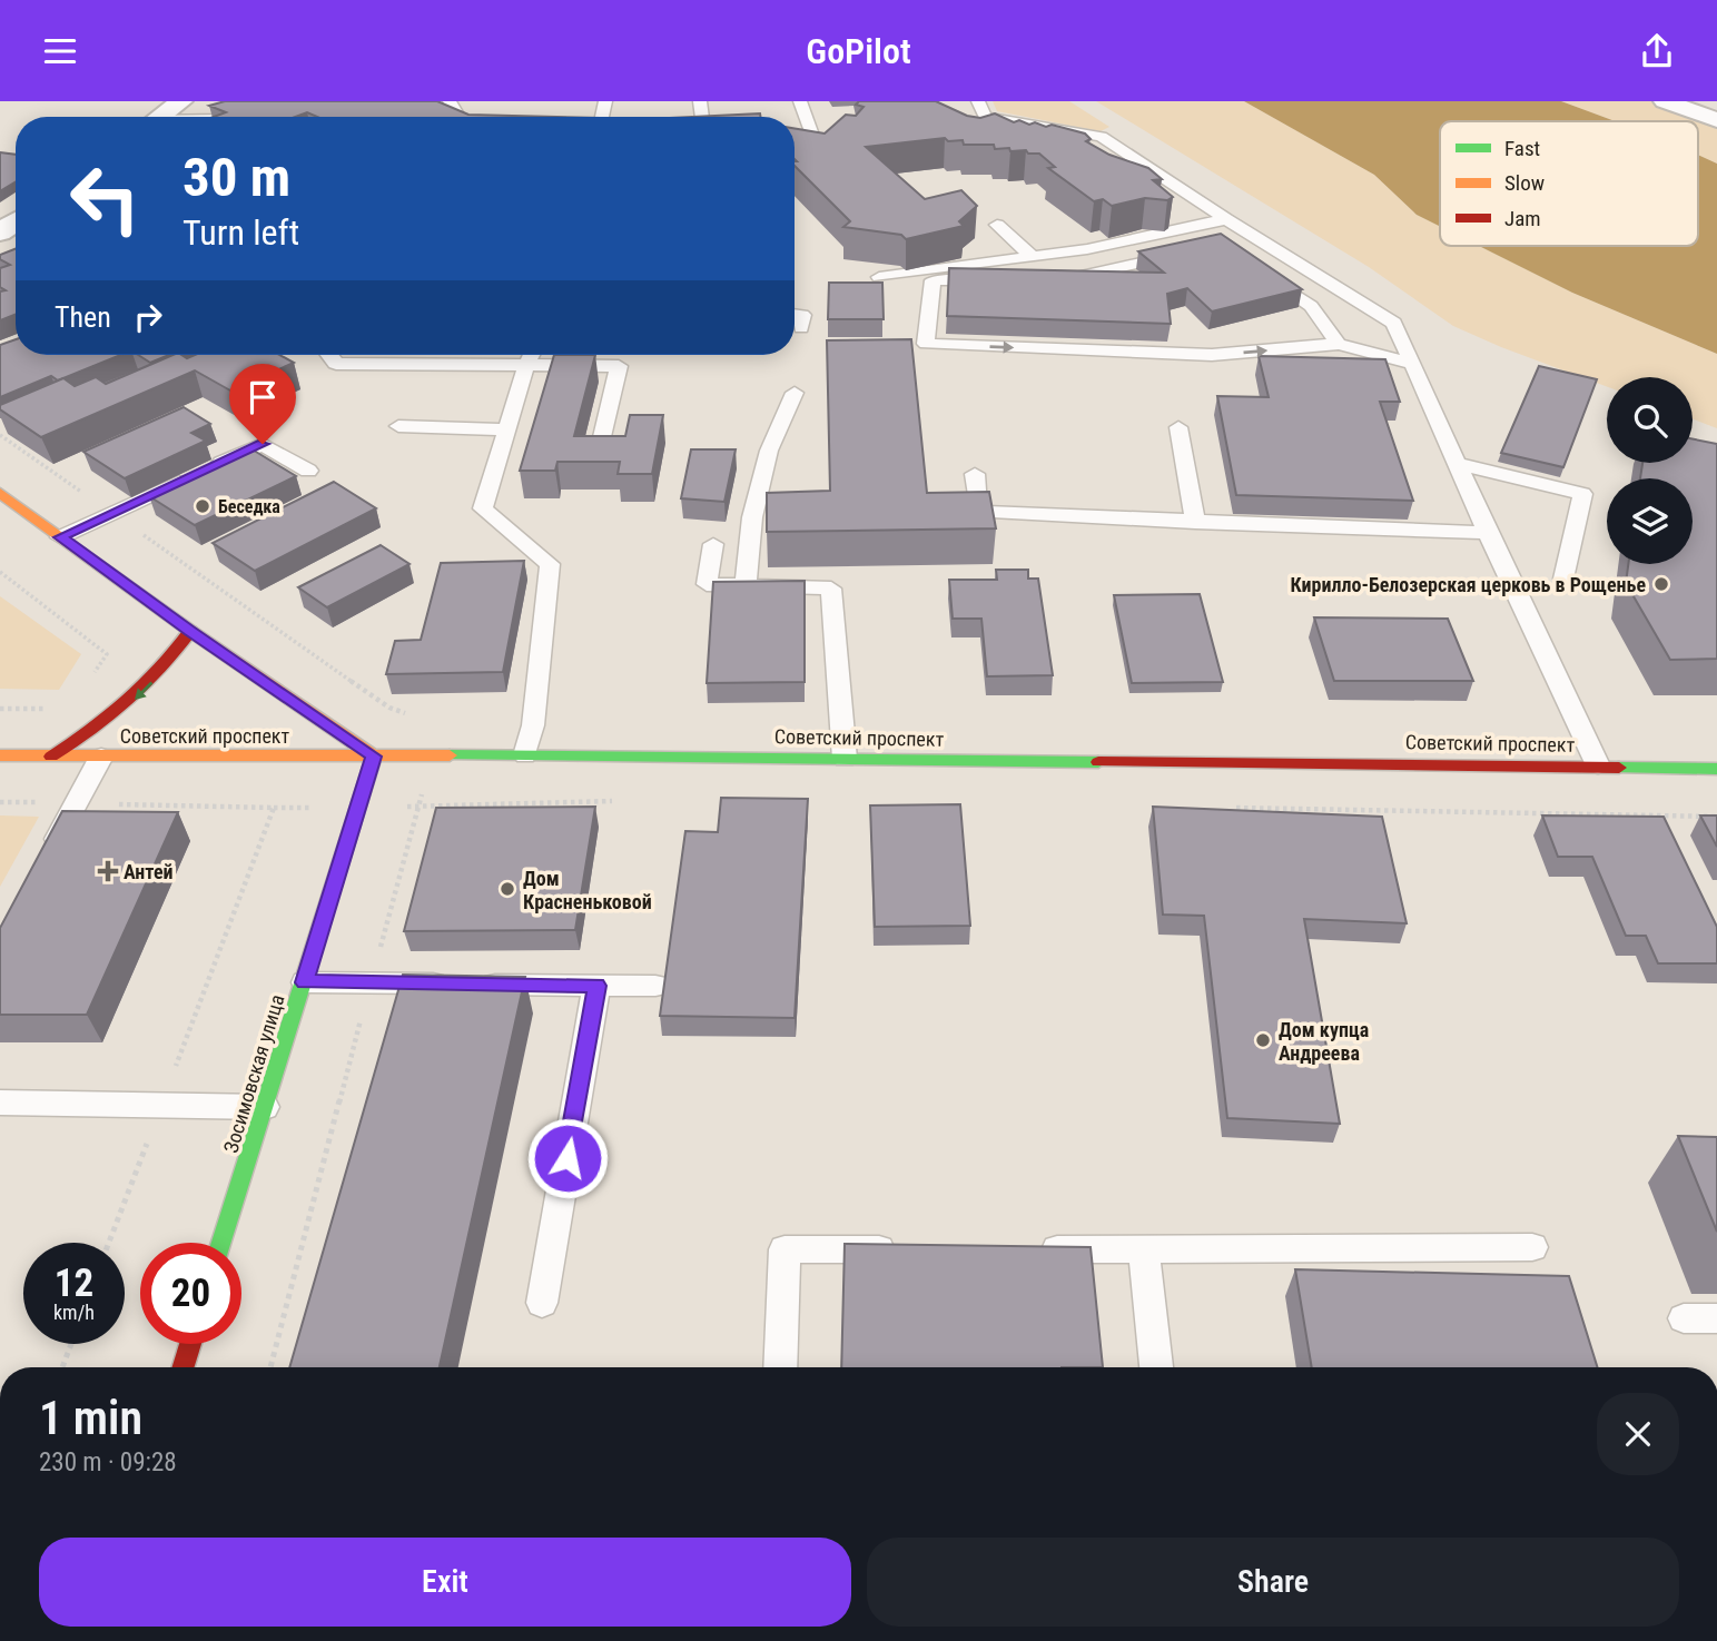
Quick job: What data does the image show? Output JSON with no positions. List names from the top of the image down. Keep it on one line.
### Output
{"streets":{"street":["Советский проспект","Зосимовская улица"]},"crossings":[["Советский проспект","Зосимовская улица"]],"places":{"other":["Беседка","Кирилло-Белозерская церковь в Рощенье","Дом Красненьковой","Дом купца Андреева"],"health":["Антей"]},"legend":["Fast","Slow","Jam"],"page":{"header":"GoPilot","turn":["30 m","Turn left"],"then":"Then","speed":"12 km/h","limit":"20","heading":["1 min","230 m · 09:28"],"buttons":["Exit","Share"]}}
